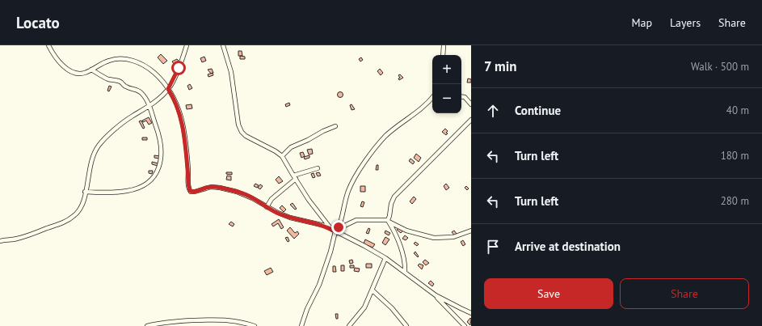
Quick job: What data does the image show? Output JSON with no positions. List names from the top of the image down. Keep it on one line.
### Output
{"page":{"header":"Locato","nav":["Map","Layers","Share"],"heading":["7 min","Walk · 500 m"],"map_buttons":["+","−"],"list":[["Continue","40 m"],["Turn left","180 m"],["Turn left","280 m"],"Arrive at destination"],"buttons":["Save","Share"]}}
